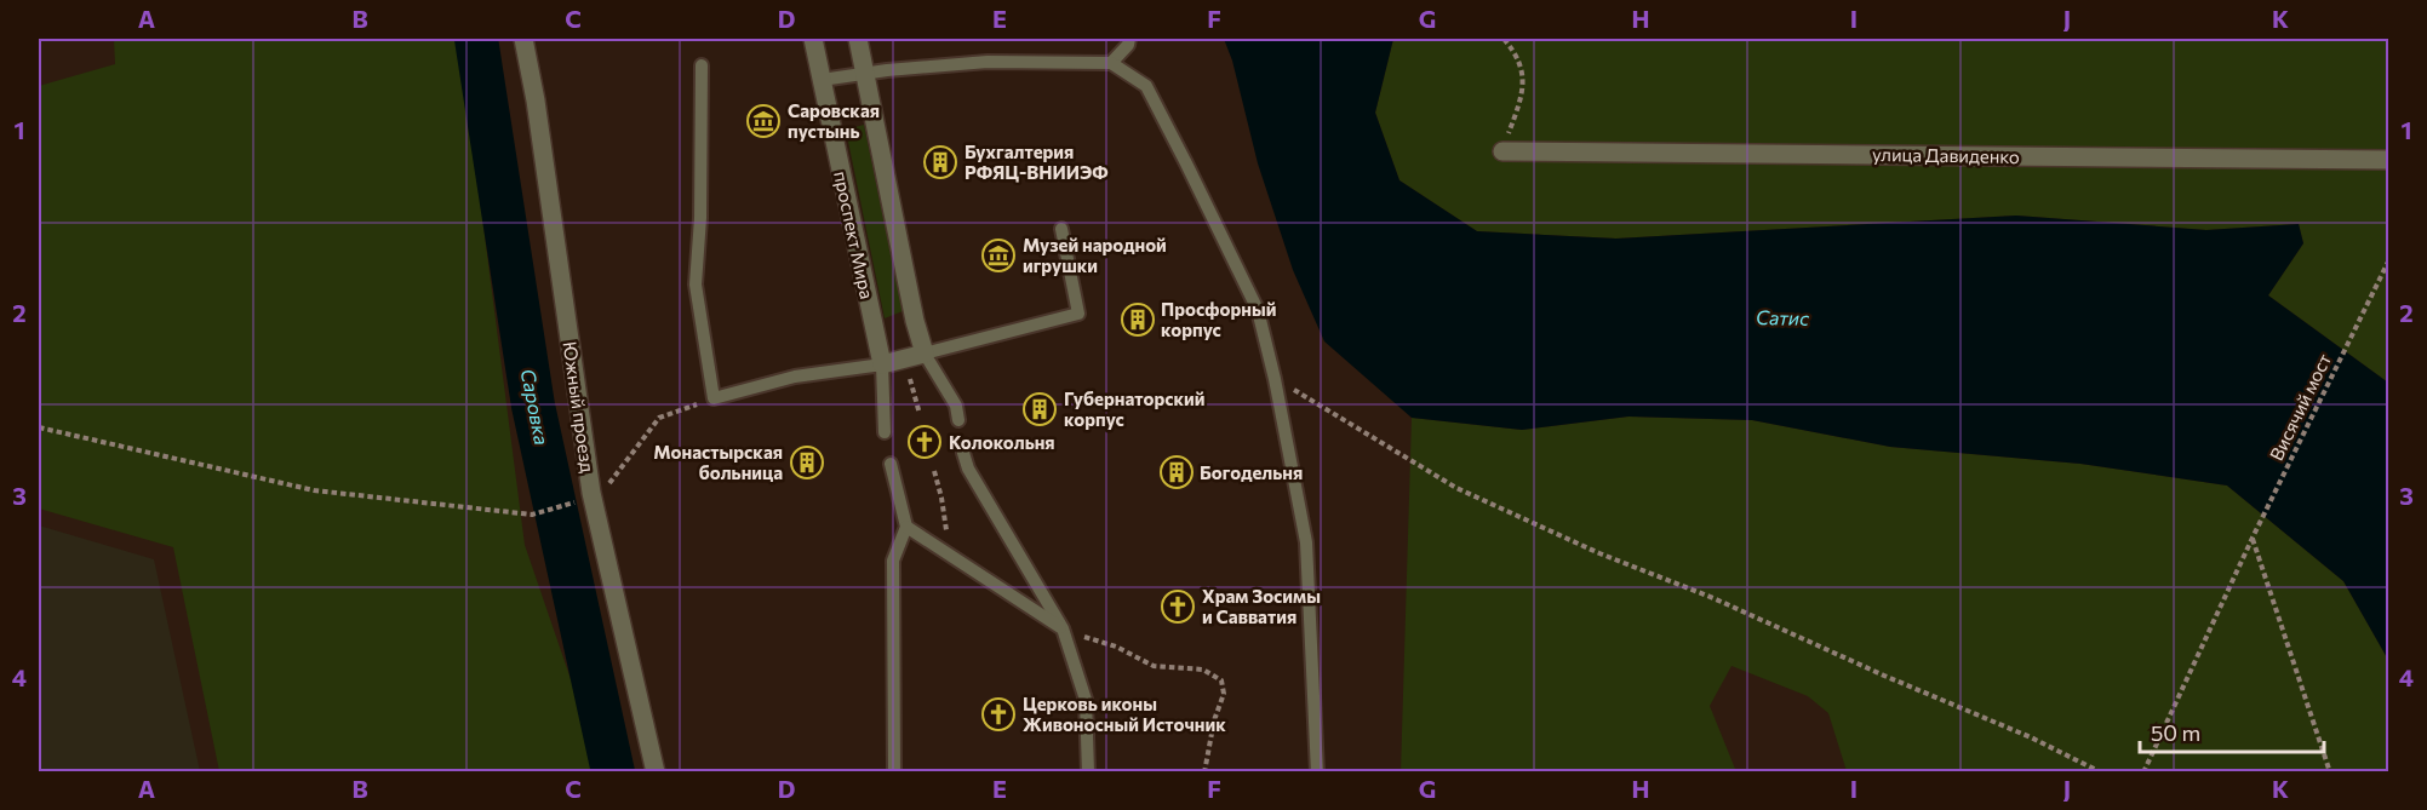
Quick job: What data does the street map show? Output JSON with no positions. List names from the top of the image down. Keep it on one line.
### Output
{"streets":{"street":["улица Давиденко","проспект Мира","Южный проезд"],"path":["Висячий мост"]},"water":["Сатис","Саровка"],"places":{"museum":["Саровская пустынь","Музей народной игрушки"],"building":["Бухгалтерия РФЯЦ-ВНИИЭФ","Просфорный корпус","Губернаторский корпус","Монастырская больница","Богодельня"],"church":["Колокольня","Храм Зосимы и Савватия","Церковь иконы Живоносный Источник"]},"scale_bar":"50 m","grid":{"columns":["A","B","C","D","E","F","G","H","I","J","K"],"rows":["1","2","3","4"]}}
